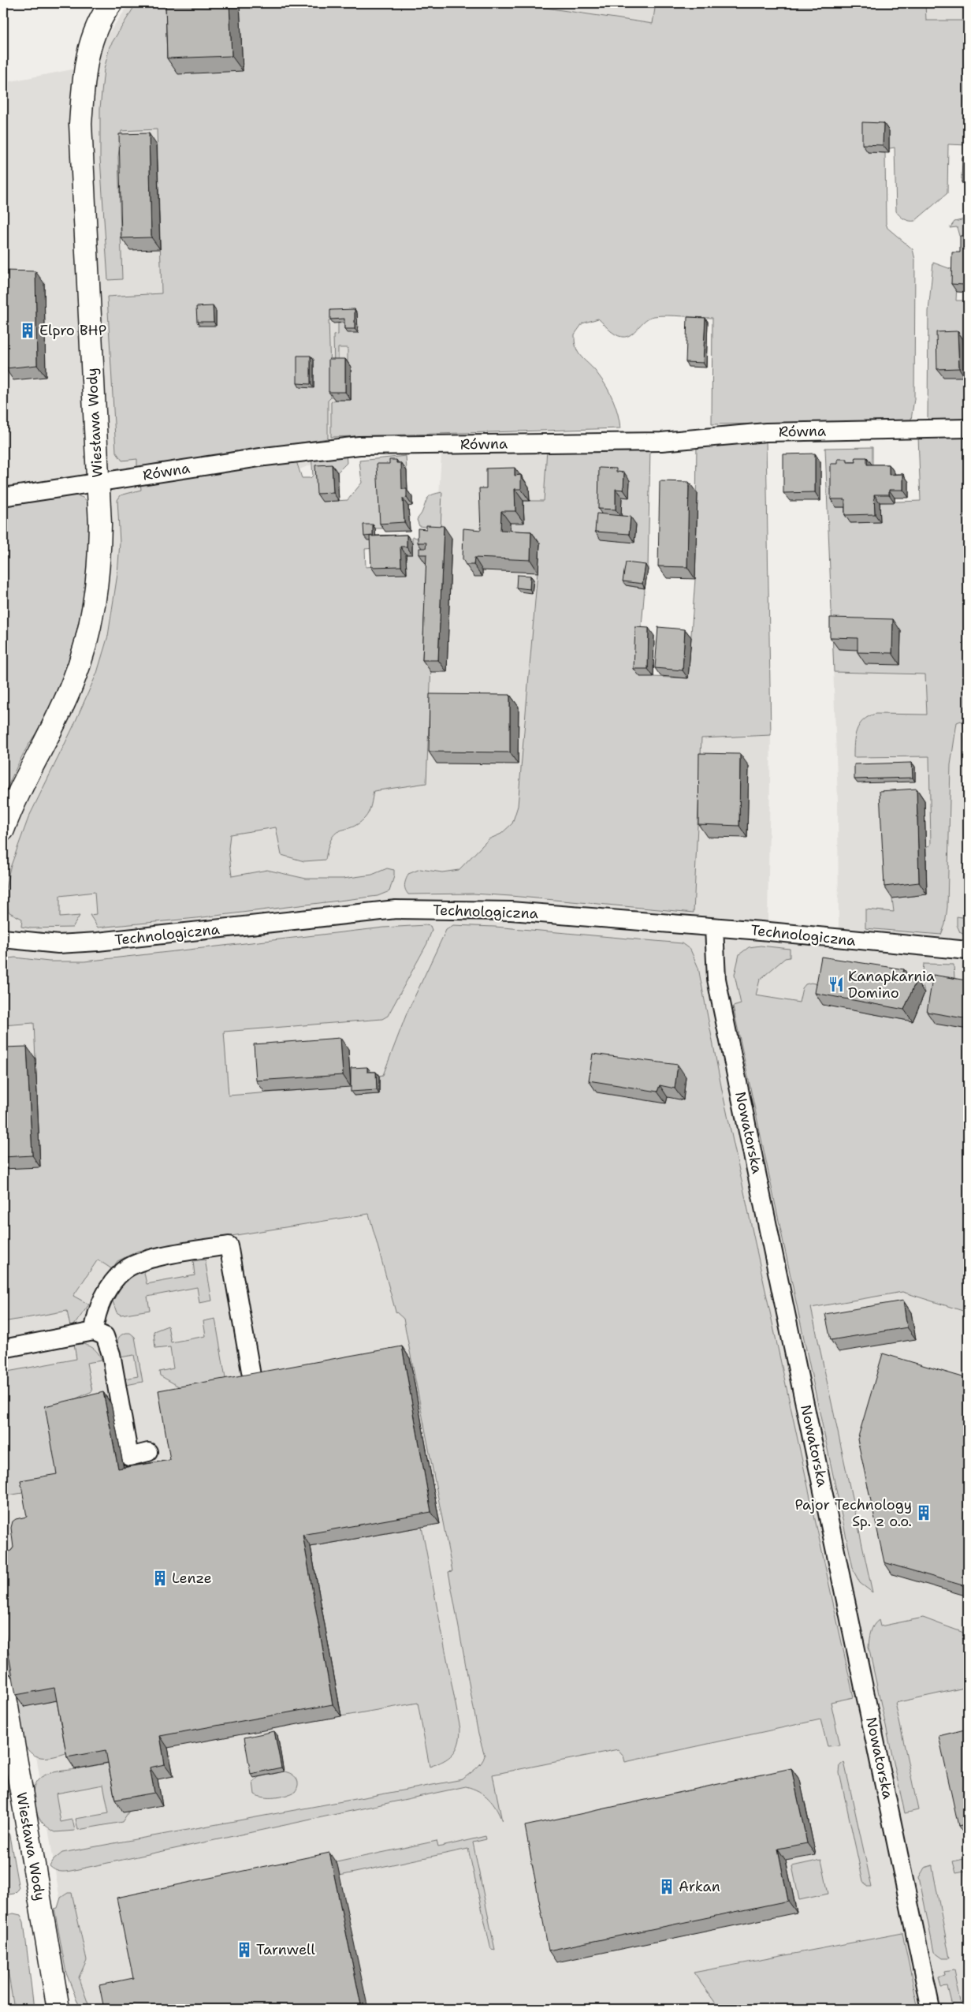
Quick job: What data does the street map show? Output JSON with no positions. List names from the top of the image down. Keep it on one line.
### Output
{"streets":{"street":["Wiesława Wody","Równa","Technologiczna","Nowatorska"]},"crossings":[["Wiesława Wody","Równa"],["Technologiczna","Nowatorska"]],"places":{"building":["Elpro BHP","Pajor Technology Sp. z o.o.","Lenze","Arkan","Tarnwell"],"restaurant":["Kanapkarnia Domino"]}}
